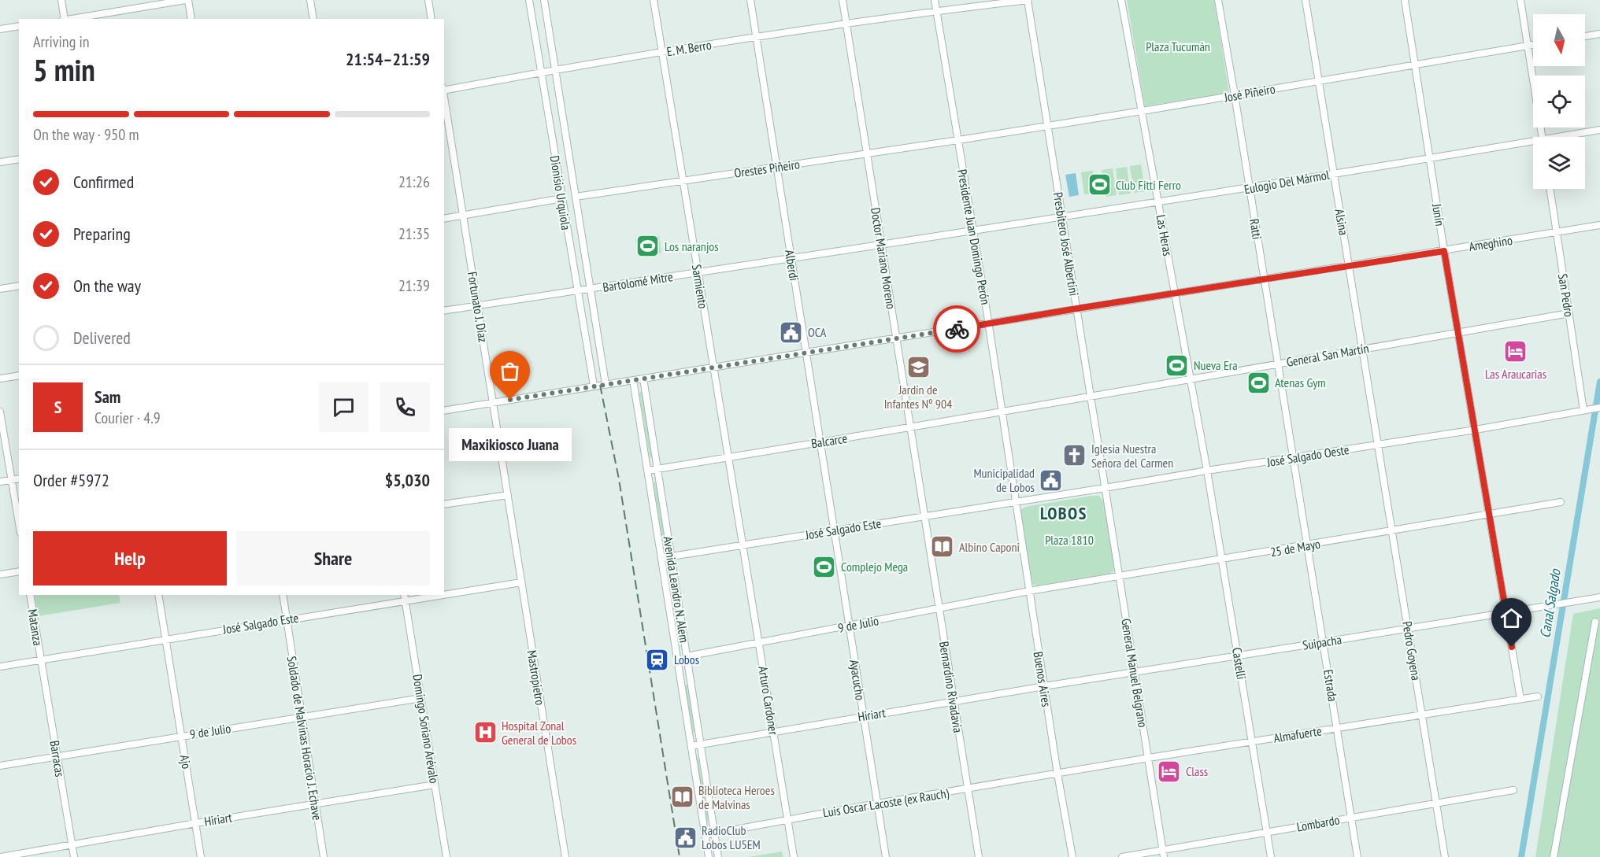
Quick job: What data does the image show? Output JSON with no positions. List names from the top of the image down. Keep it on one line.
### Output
{"streets":{"street":["E. M. Berro","José Piñeiro","Orestes Piñeiro","Eulogio Del Mármol","Dionisio Urquiola","Junín","Alsina","Ratti","Las Heras","Presidente Juan Domingo Perón","Ameghino","Presbítero José Albertini","Doctor Mariano Moreno","Alberdi","Bartolomé Mitre","Sarmiento","San Pedro","Fortunato J. Díaz","General San Martín","Balcarce","José Salgado Oeste","José Salgado Este","25 de Mayo","Avenida Leandro N. Alem","9 de Julio","Matanza","Suipacha","Pedro Goyena","Castelli","General Manuel Belgrano","Mastropietro","Buenos Aires","Ayacucho","Estrada","Bernardino Rivadavia","Arturo Cardoner","Hiriart","Domingo Soriano Arévalo","Almafuerte","Soldado de Malvinas Horacio J. Echave","Barracas","Ajo","Luis Oscar Lacoste (ex Rauch)","Lombardo"]},"crossings":[["E. M. Berro","Dionisio Urquiola"],["E. M. Berro","Presidente Juan Domingo Perón"],["E. M. Berro","Presbítero José Albertini"],["E. M. Berro","Doctor Mariano Moreno"],["E. M. Berro","Alberdi"],["E. M. Berro","Sarmiento"],["José Piñeiro","Orestes Piñeiro"],["José Piñeiro","Junín"],["José Piñeiro","Alsina"],["José Piñeiro","Ratti"],["José Piñeiro","Las Heras"],["José Piñeiro","Presidente Juan Domingo Perón"],["José Piñeiro","Presbítero José Albertini"],["Orestes Piñeiro","Dionisio Urquiola"],["Orestes Piñeiro","Presidente Juan Domingo Perón"],["Orestes Piñeiro","Doctor Mariano Moreno"],["Orestes Piñeiro","Alberdi"],["Orestes Piñeiro","Sarmiento"],["Eulogio Del Mármol","Junín"],["Eulogio Del Mármol","Alsina"],["Eulogio Del Mármol","Ratti"],["Eulogio Del Mármol","Las Heras"],["Eulogio Del Mármol","Presidente Juan Domingo Perón"],["Eulogio Del Mármol","Presbítero José Albertini"],["Eulogio Del Mármol","Bartolomé Mitre"],["Dionisio Urquiola","Ameghino"],["Dionisio Urquiola","Bartolomé Mitre"],["Junín","Ameghino"],["Junín","General San Martín"],["Junín","José Salgado Oeste"],["Junín","25 de Mayo"],["Junín","Suipacha"],["Junín","Almafuerte"],["Alsina","Ameghino"],["Alsina","General San Martín"],["Alsina","José Salgado Oeste"],["Alsina","Pedro Goyena"],["Ratti","Ameghino"],["Ratti","General San Martín"],["Ratti","José Salgado Oeste"],["Ratti","Estrada"],["Las Heras","Ameghino"],["Las Heras","General San Martín"],["Las Heras","José Salgado Oeste"],["Las Heras","Castelli"],["Presidente Juan Domingo Perón","Ameghino"],["Presidente Juan Domingo Perón","Bartolomé Mitre"],["Presidente Juan Domingo Perón","General San Martín"],["Presidente Juan Domingo Perón","Balcarce"],["Presidente Juan Domingo Perón","José Salgado Oeste"],["Presidente Juan Domingo Perón","José Salgado Este"],["Presidente Juan Domingo Perón","Buenos Aires"],["Ameghino","Presbítero José Albertini"],["Ameghino","Doctor Mariano Moreno"],["Ameghino","Alberdi"],["Ameghino","Sarmiento"],["Ameghino","San Pedro"],["Ameghino","Fortunato J. Díaz"],["Ameghino","Avenida Leandro N. Alem"],["Presbítero José Albertini","General San Martín"],["Presbítero José Albertini","José Salgado Oeste"],["Presbítero José Albertini","General Manuel Belgrano"],["Doctor Mariano Moreno","Bartolomé Mitre"],["Doctor Mariano Moreno","Balcarce"],["Doctor Mariano Moreno","José Salgado Este"],["Doctor Mariano Moreno","Bernardino Rivadavia"],["Alberdi","Bartolomé Mitre"],["Alberdi","Balcarce"],["Alberdi","José Salgado Este"],["Alberdi","Ayacucho"],["Bartolomé Mitre","Sarmiento"],["Bartolomé Mitre","Fortunato J. Díaz"],["Sarmiento","Balcarce"],["Sarmiento","José Salgado Este"],["Sarmiento","Arturo Cardoner"],["San Pedro","General San Martín"],["San Pedro","José Salgado Oeste"],["Fortunato J. Díaz","José Salgado Este"],["Fortunato J. Díaz","Mastropietro"],["General San Martín","Balcarce"],["Balcarce","Avenida Leandro N. Alem"],["José Salgado Oeste","José Salgado Este"],["José Salgado Oeste","Pedro Goyena"],["José Salgado Oeste","Castelli"],["José Salgado Oeste","General Manuel Belgrano"],["José Salgado Oeste","Buenos Aires"],["José Salgado Oeste","Estrada"],["José Salgado Este","Avenida Leandro N. Alem"],["José Salgado Este","Matanza"],["José Salgado Este","Mastropietro"],["José Salgado Este","Buenos Aires"],["José Salgado Este","Ayacucho"],["José Salgado Este","Bernardino Rivadavia"],["José Salgado Este","Arturo Cardoner"],["José Salgado Este","Domingo Soriano Arévalo"],["José Salgado Este","Soldado de Malvinas Horacio J. Echave"],["José Salgado Este","Barracas"],["José Salgado Este","Ajo"],["25 de Mayo","9 de Julio"],["25 de Mayo","Pedro Goyena"],["25 de Mayo","Castelli"],["25 de Mayo","General Manuel Belgrano"],["25 de Mayo","Buenos Aires"],["25 de Mayo","Estrada"],["Avenida Leandro N. Alem","9 de Julio"],["Avenida Leandro N. Alem","Hiriart"],["Avenida Leandro N. Alem","Luis Oscar Lacoste (ex Rauch)"],["9 de Julio","Buenos Aires"],["9 de Julio","Ayacucho"],["9 de Julio","Bernardino Rivadavia"],["9 de Julio","Arturo Cardoner"],["9 de Julio","Domingo Soriano Arévalo"],["9 de Julio","Soldado de Malvinas Horacio J. Echave"],["9 de Julio","Barracas"],["9 de Julio","Ajo"],["Matanza","Barracas"],["Suipacha","Pedro Goyena"],["Suipacha","Castelli"],["Suipacha","General Manuel Belgrano"],["Suipacha","Buenos Aires"],["Suipacha","Estrada"],["Suipacha","Hiriart"],["Pedro Goyena","Almafuerte"],["Pedro Goyena","Lombardo"],["Castelli","Almafuerte"],["Castelli","Lombardo"],["General Manuel Belgrano","Almafuerte"],["General Manuel Belgrano","Lombardo"],["Buenos Aires","Hiriart"],["Buenos Aires","Almafuerte"],["Buenos Aires","Luis Oscar Lacoste (ex Rauch)"],["Ayacucho","Hiriart"],["Ayacucho","Luis Oscar Lacoste (ex Rauch)"],["Estrada","Almafuerte"],["Estrada","Lombardo"],["Bernardino Rivadavia","Hiriart"],["Bernardino Rivadavia","Luis Oscar Lacoste (ex Rauch)"],["Arturo Cardoner","Hiriart"],["Arturo Cardoner","Luis Oscar Lacoste (ex Rauch)"],["Hiriart","Domingo Soriano Arévalo"],["Hiriart","Soldado de Malvinas Horacio J. Echave"],["Hiriart","Barracas"],["Hiriart","Ajo"],["Almafuerte","Luis Oscar Lacoste (ex Rauch)"]],"districts":["LOBOS"],"water":["Canal Salgado"],"parks":["Plaza Tucumán","Plaza 1810"],"places":{"sports":["Club Fitti Ferro","Los naranjos","Nueva Era","Atenas Gym","Complejo Mega"],"public building":["OCA","Municipalidad de Lobos","RadioClub Lobos LU5EM"],"hotel":["Las Araucarias","Class"],"school or university":["Jardín de Infantes Nº 904"],"other":["Maxikiosco Juana"],"church":["Iglesia Nuestra Señora del Carmen"],"library":["Albino Caponi","Biblioteca Heroes de Malvinas"],"station":["Lobos"],"hospital":["Hospital Zonal General de Lobos"]},"north":"bottom","page":{"heading":["5 min","Arriving in","21:54–21:59"],"panel":["Sam","Courier · 4.9","Order #5972","$5,030"],"bar":"On the way · 950 m","list":[["Confirmed","21:26"],["Preparing","21:35"],["On the way","21:39"],"Delivered"],"round":"S","bubble":"Maxikiosco Juana","buttons":["Help","Share"]}}
